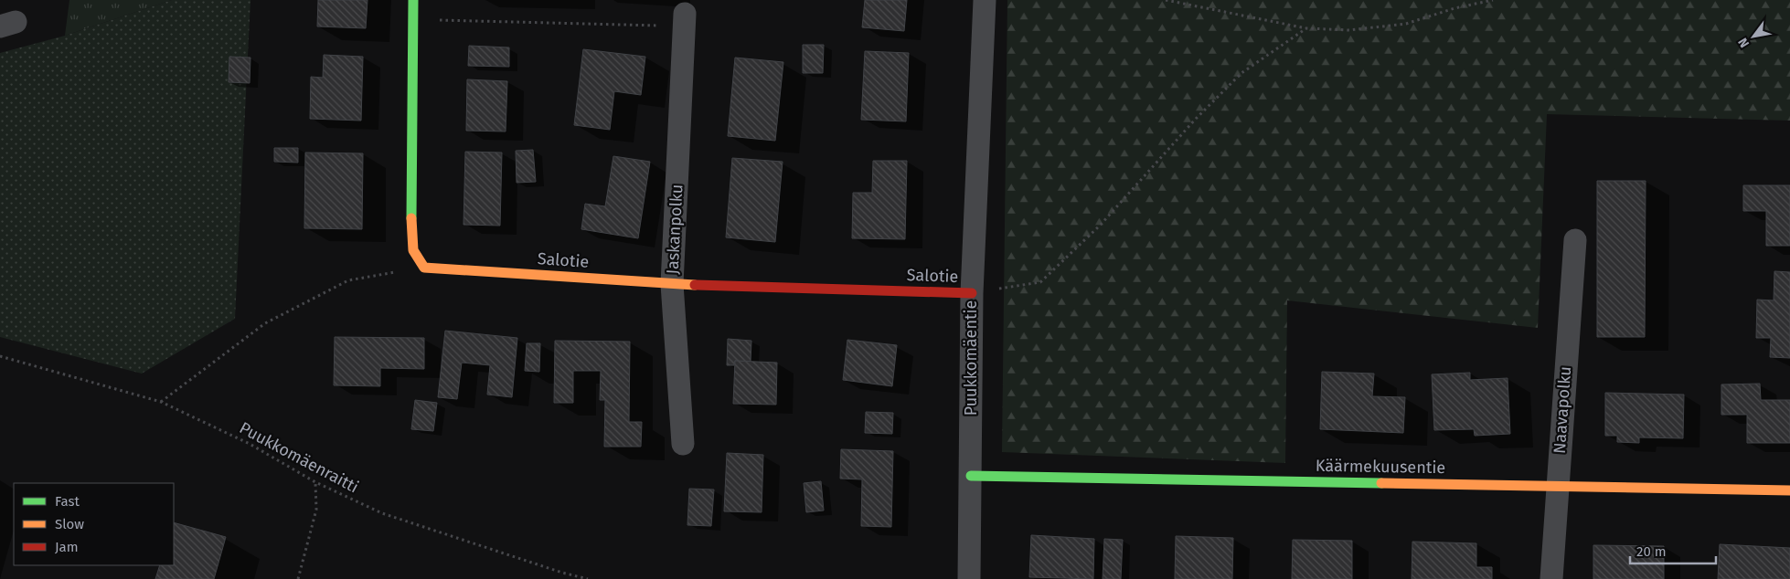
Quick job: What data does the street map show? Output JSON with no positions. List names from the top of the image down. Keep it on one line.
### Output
{"streets":{"street":["Jaskanpolku","Salotie","Puukkomäentie","Naavapolku","Käärmekuusentie"],"path":["Puukkomäenraitti"]},"crossings":[["Jaskanpolku","Salotie"],["Salotie","Puukkomäentie"],["Puukkomäentie","Käärmekuusentie"],["Naavapolku","Käärmekuusentie"]],"legend":["Fast","Slow","Jam"],"scale_bar":"20 m","north":"bottom left"}
